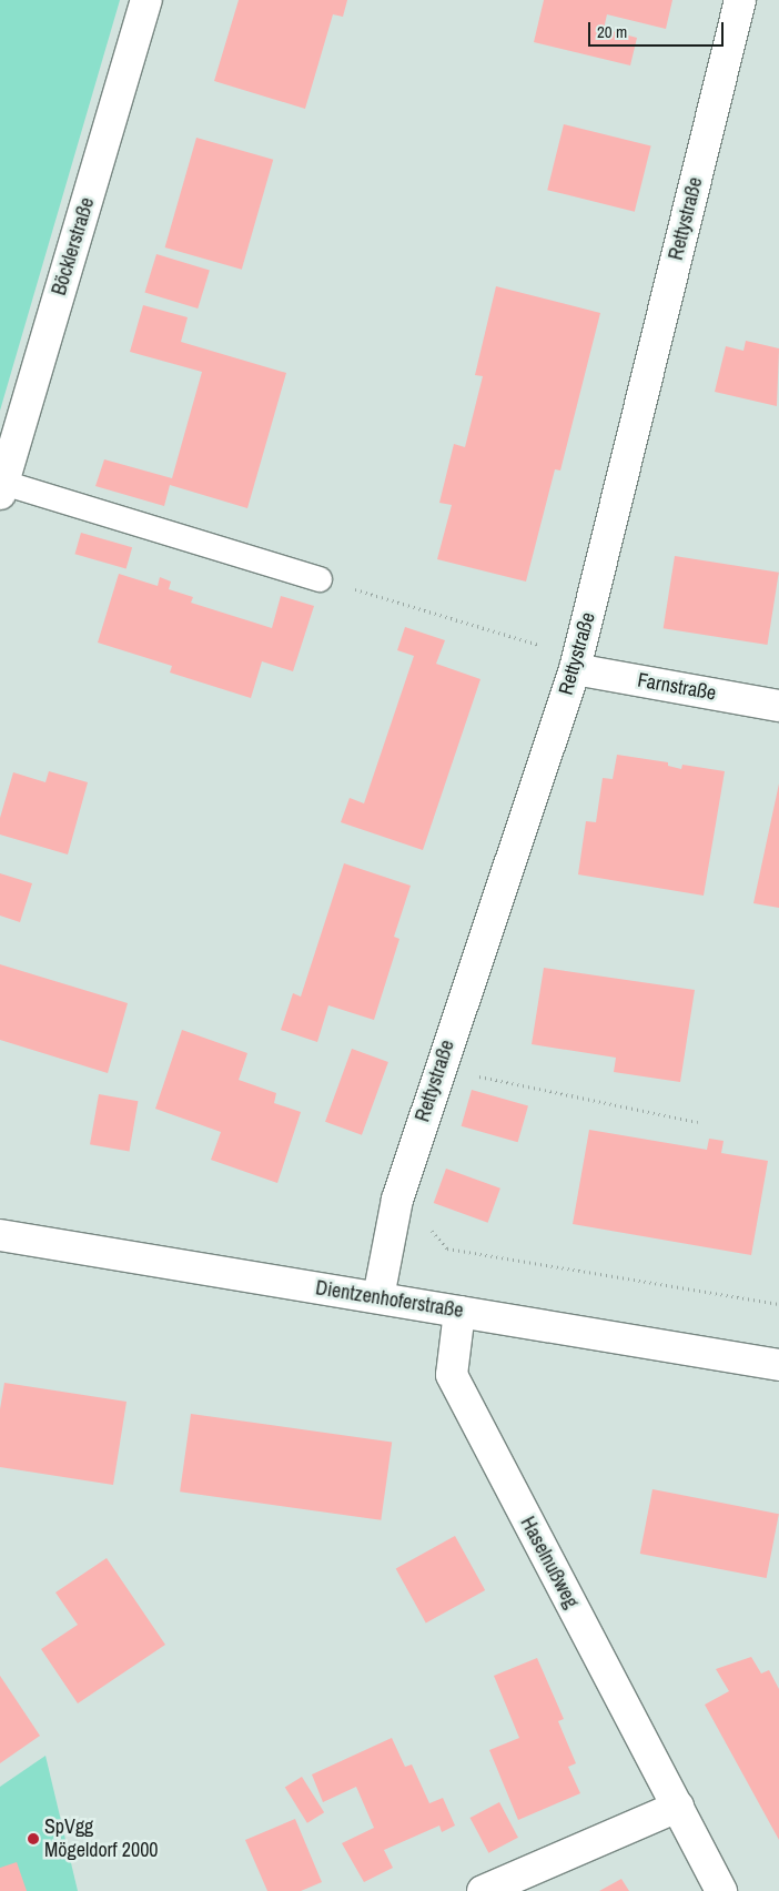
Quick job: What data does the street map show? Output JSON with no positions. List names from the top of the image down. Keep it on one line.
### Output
{"streets":{"street":["Rettystraße","Böcklerstraße","Farnstraße","Dientzenhoferstraße","Haselnußweg"]},"crossings":[["Rettystraße","Farnstraße"],["Rettystraße","Dientzenhoferstraße"],["Dientzenhoferstraße","Haselnußweg"]],"places":["SpVgg Mögeldorf 2000"],"scale_bar":"20 m"}
